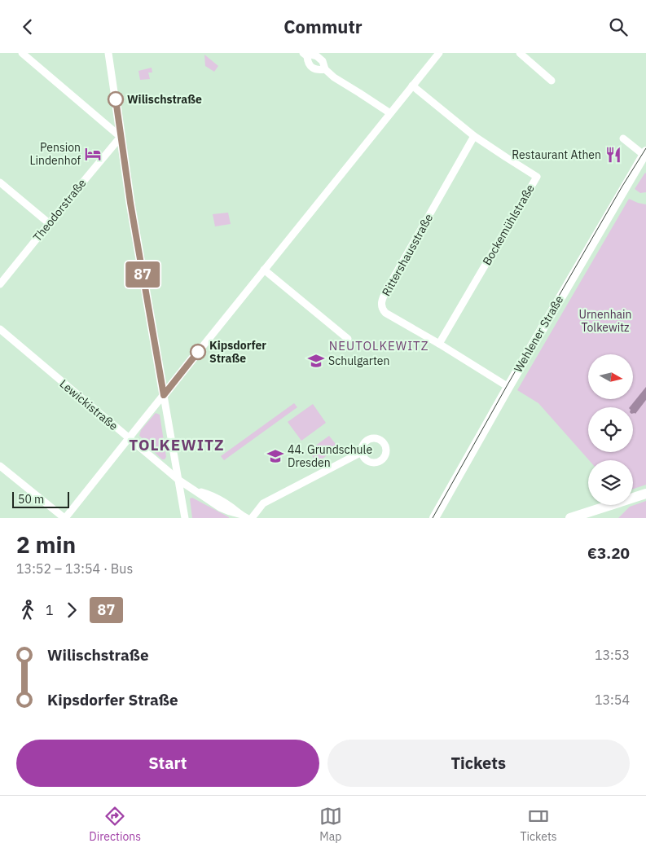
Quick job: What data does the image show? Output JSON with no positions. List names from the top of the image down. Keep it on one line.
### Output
{"streets":{"main road":["Wehlener Straße"],"street":["Theodorstraße","Bockemühlstraße","Rittershausstraße","Lewickistraße"]},"crossings":[["Bockemühlstraße","Rittershausstraße"],["Rittershausstraße","Wehlener Straße"]],"districts":["NEUTOLKEWITZ","TOLKEWITZ"],"parks":["Urnenhain Tolkewitz"],"places":{"other":["Wilischstraße","Kipsdorfer Straße"],"hotel":["Pension Lindenhof"],"restaurant":["Restaurant Athen"],"school or university":["Schulgarten","44. Grundschule Dresden"]},"lines":["bus line 87"],"scale_bar":"50 m","north":"right","page":{"header":"Commutr","on_map":"87","scale":"50 m","heading":["2 min","13:52 – 13:54 · Bus","€3.20"],"legs":["1","87"],"list":[{"name":"Wilischstraße","value":"13:53"},{"name":"Kipsdorfer Straße","value":"13:54"}],"buttons":["Start","Tickets"],"tabs":["Directions","Map","Tickets"]}}
